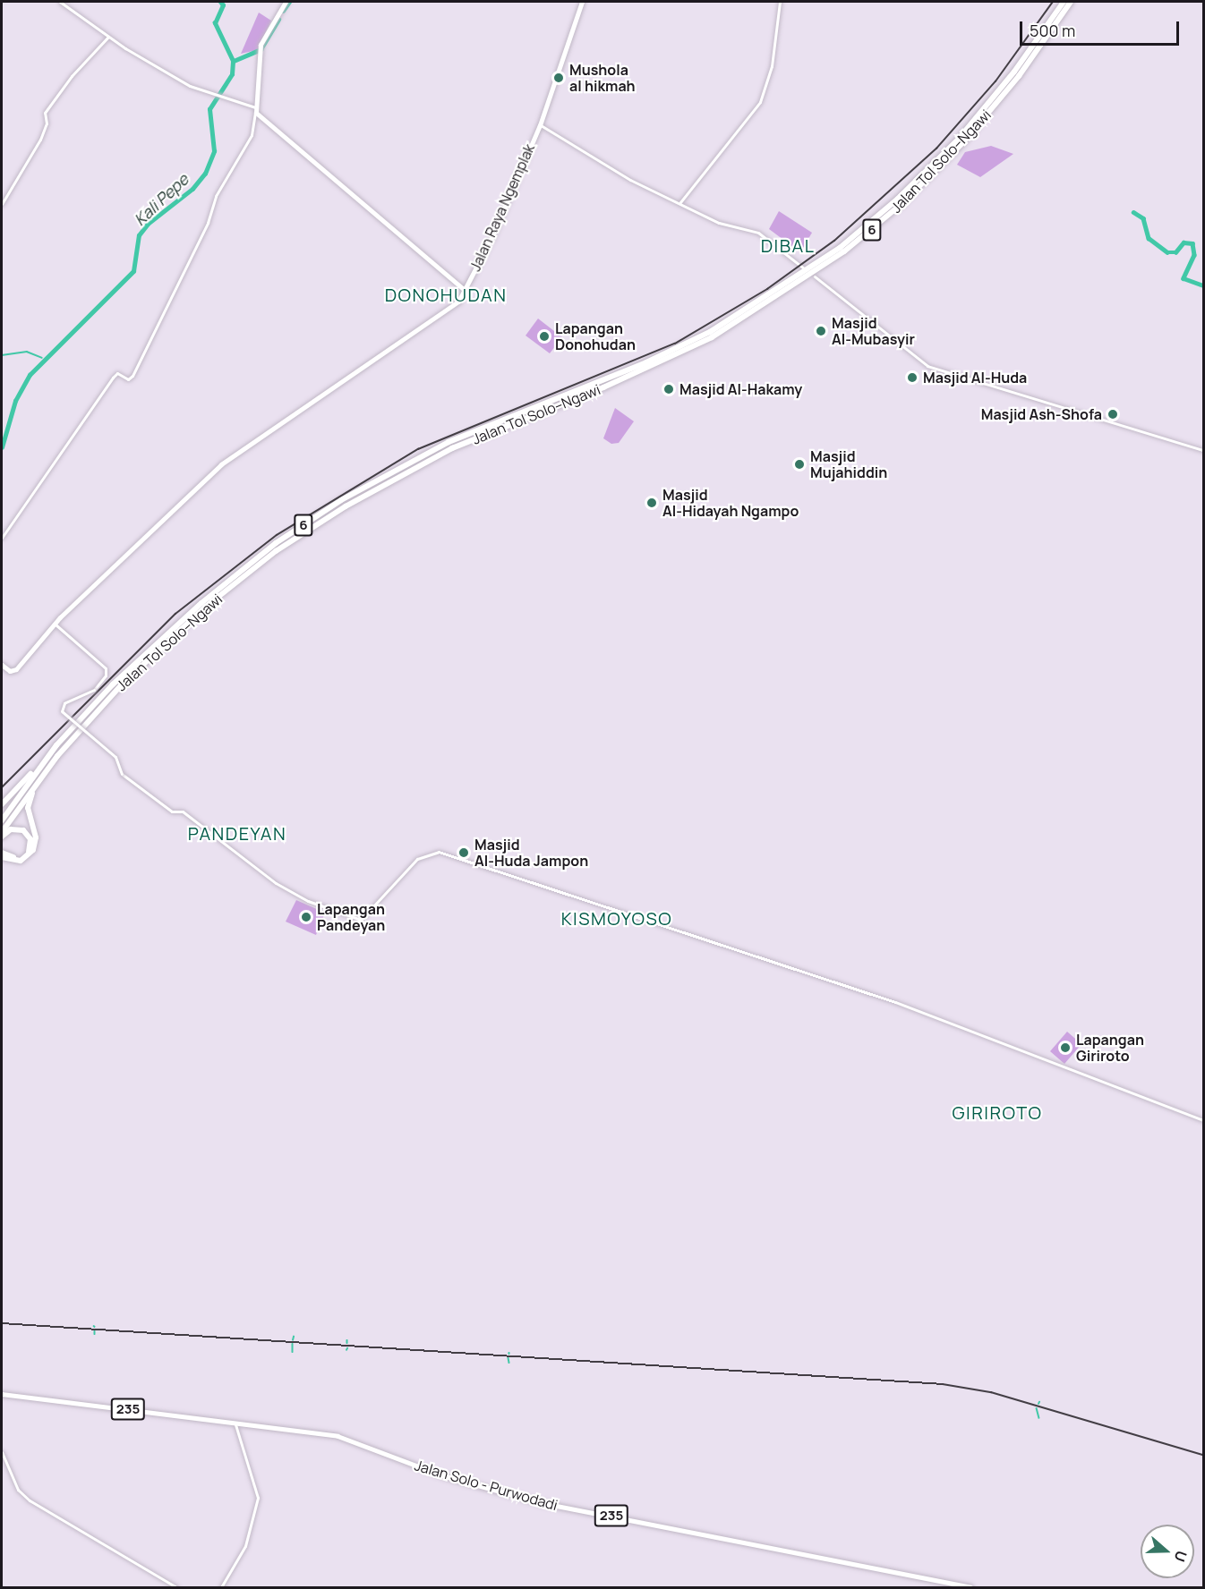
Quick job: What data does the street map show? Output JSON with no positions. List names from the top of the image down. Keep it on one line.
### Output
{"streets":{"highway":["Jalan Tol Solo–Ngawi","6"],"main road":["Jalan Raya Ngemplak","235","Jalan Solo - Purwodadi"]},"districts":["DIBAL","DONOHUDAN","PANDEYAN","KISMOYOSO","GIRIROTO"],"water":["Kali Pepe"],"places":["Mushola al hikmah","Masjid Al-Mubasyir","Lapangan Donohudan","Masjid Al-Huda","Masjid Al-Hakamy","Masjid Ash-Shofa","Masjid Mujahiddin","Masjid Al-Hidayah Ngampo","Masjid Al-Huda Jampon","Lapangan Pandeyan","Lapangan Giriroto"],"scale_bar":"500 m","north":"right"}
